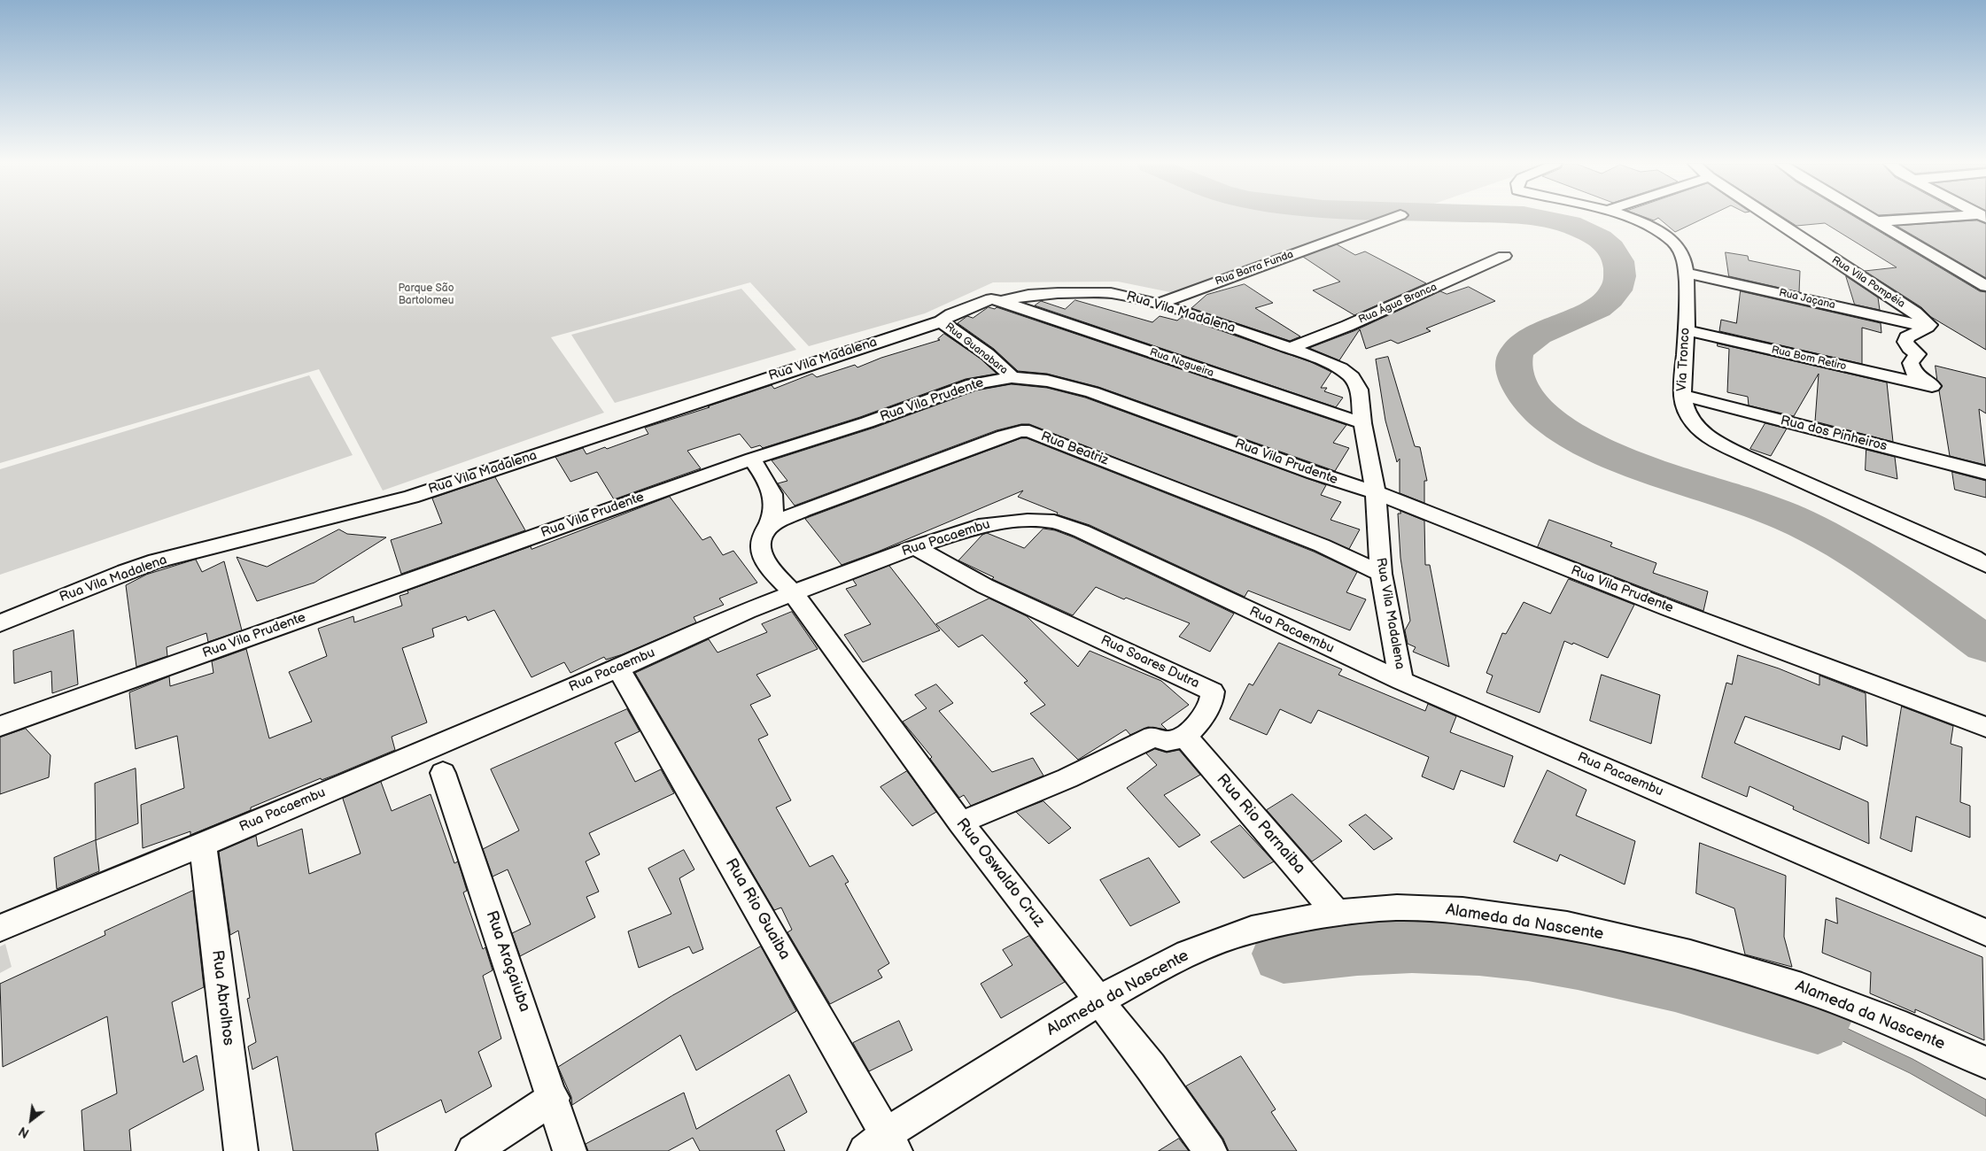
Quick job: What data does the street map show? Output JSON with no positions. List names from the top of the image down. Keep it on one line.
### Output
{"streets":{"street":["Rua Barra Funda","Rua Vila Pompéia","Rua Jaçana","Rua Água Branca","Rua Vila Madalena","Rua Guanabara","Rua Bom Retiro","Via Tronco","Rua Nogueira","Rua Vila Prudente","Rua dos Pinheiros","Rua Beatriz","Rua Pacaembu","Rua Soares Dutra","Rua Rio Parnaiba","Rua Oswaldo Cruz","Rua Rio Guaiba","Alameda da Nascente","Rua Araçaiuba","Rua Abrolhos"]},"crossings":[["Rua Barra Funda","Rua Vila Madalena"],["Rua Vila Pompéia","Rua Jaçana"],["Rua Vila Pompéia","Rua Bom Retiro"],["Rua Jaçana","Rua Bom Retiro"],["Rua Jaçana","Via Tronco"],["Rua Água Branca","Rua Vila Madalena"],["Rua Vila Madalena","Rua Guanabara"],["Rua Vila Madalena","Rua Nogueira"],["Rua Vila Madalena","Rua Vila Prudente"],["Rua Vila Madalena","Rua Beatriz"],["Rua Vila Madalena","Rua Pacaembu"],["Rua Guanabara","Rua Vila Prudente"],["Rua Bom Retiro","Via Tronco"],["Via Tronco","Rua dos Pinheiros"],["Rua Pacaembu","Rua Soares Dutra"],["Rua Pacaembu","Rua Oswaldo Cruz"],["Rua Pacaembu","Rua Rio Guaiba"],["Rua Pacaembu","Rua Abrolhos"],["Rua Soares Dutra","Rua Rio Parnaiba"],["Rua Rio Parnaiba","Alameda da Nascente"],["Rua Oswaldo Cruz","Alameda da Nascente"],["Rua Rio Guaiba","Alameda da Nascente"]],"parks":["Parque São Bartolomeu"],"north":"bottom left"}
